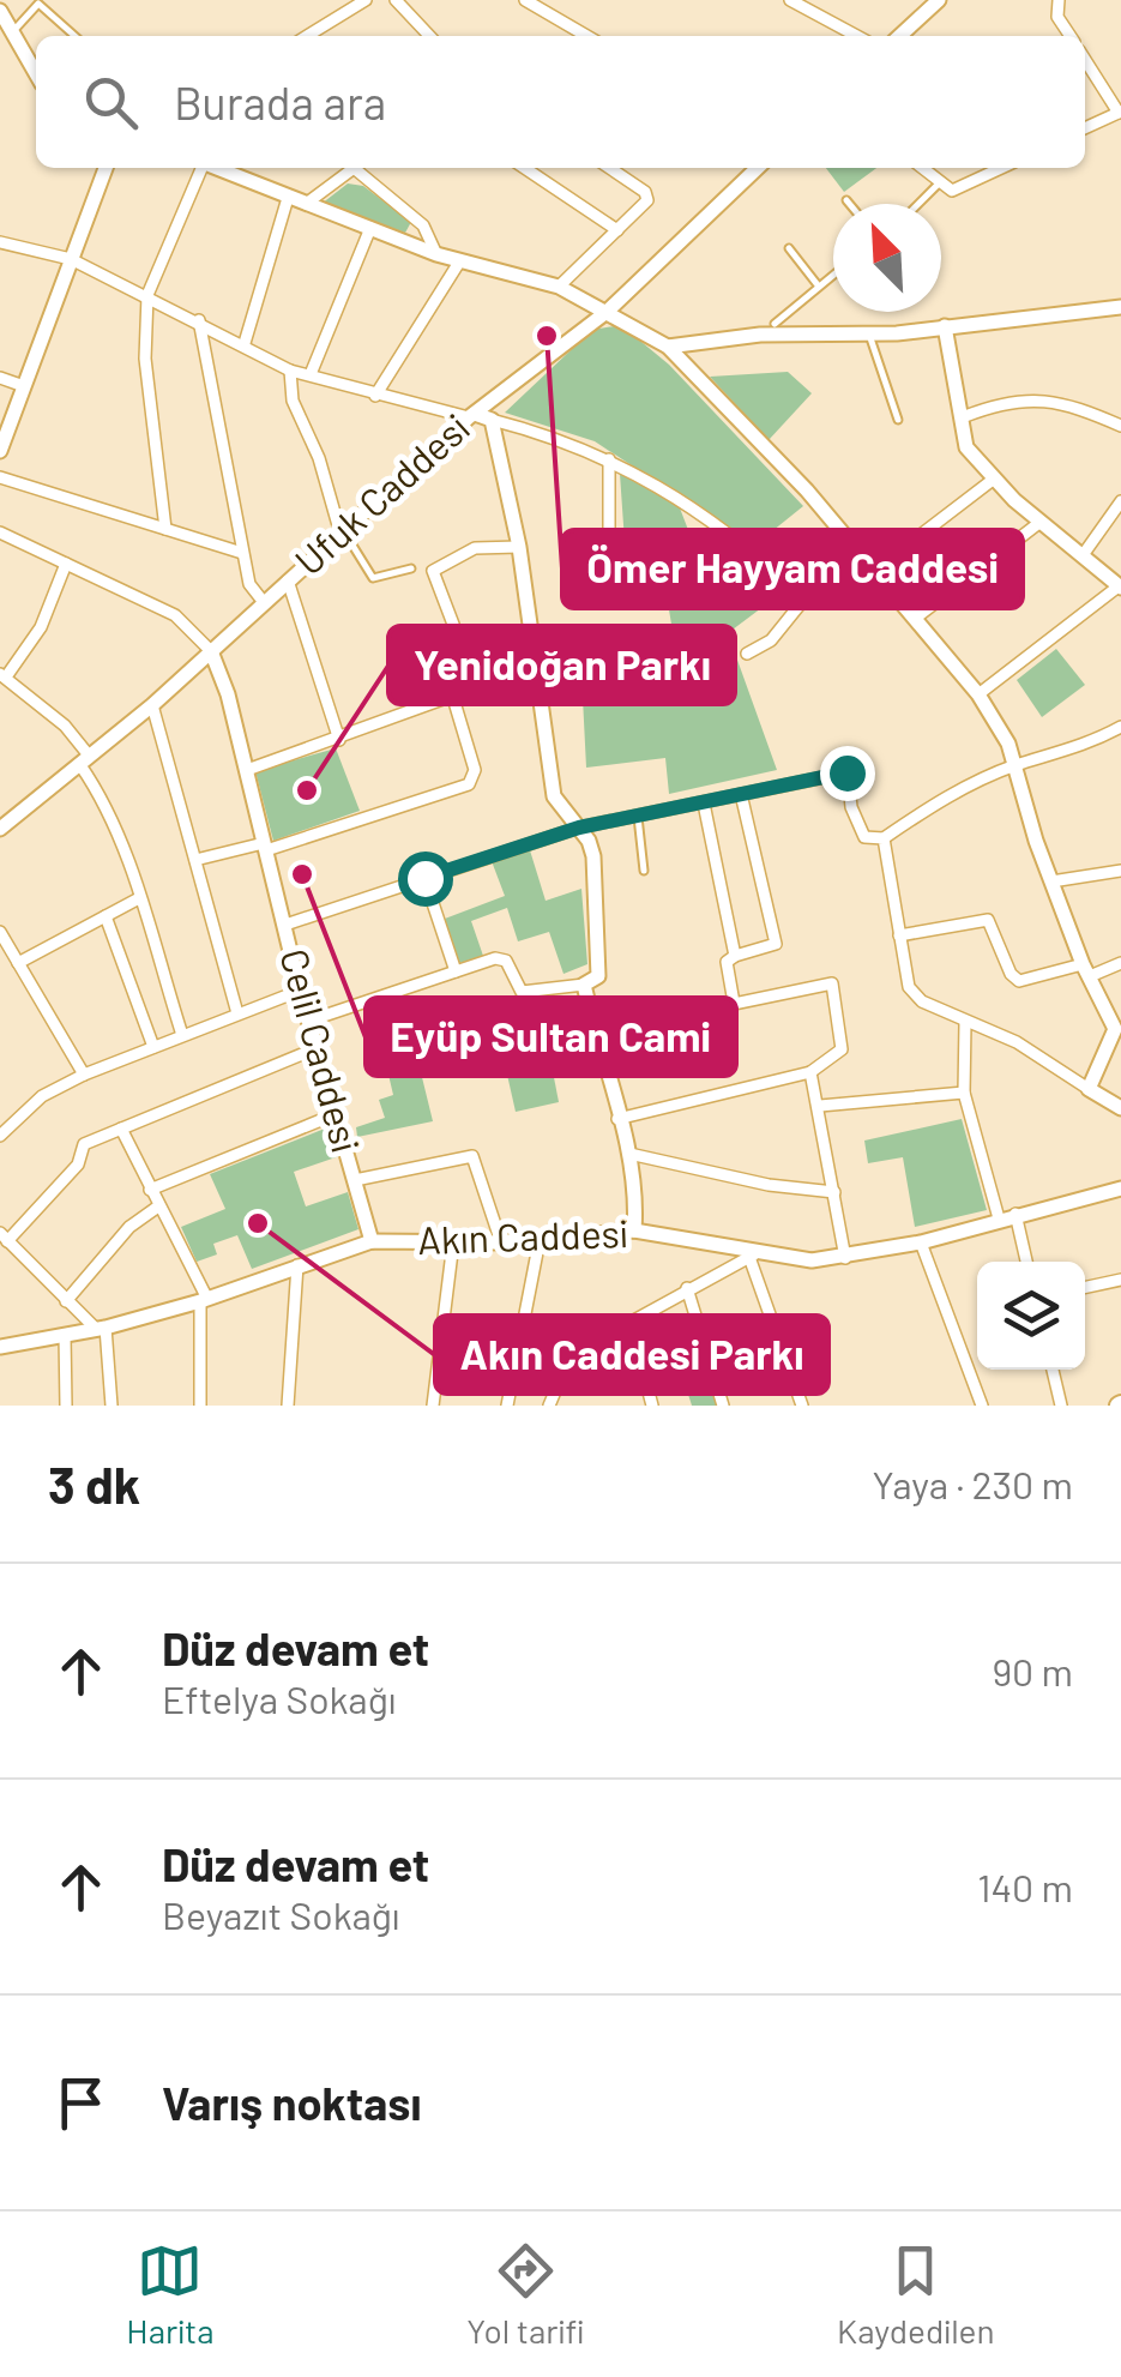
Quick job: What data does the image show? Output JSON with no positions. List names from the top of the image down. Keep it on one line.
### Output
{"streets":{"street":["Ufuk Caddesi","Celil Caddesi","Akın Caddesi"]},"crossings":[["Ufuk Caddesi","Celil Caddesi"],["Celil Caddesi","Akın Caddesi"]],"places":["Ömer Hayyam Caddesi","Yenidoğan Parkı","Eyüp Sultan Cami","Akın Caddesi Parkı"],"north":"top left","page":{"search":"Burada ara","heading":["3 dk","Yaya · 230 m"],"list":[["Düz devam et","Eftelya Sokağı","90 m"],["Düz devam et","Beyazıt Sokağı","140 m"],"Varış noktası"],"nav":["Harita","Yol tarifi","Kaydedilen"]}}
